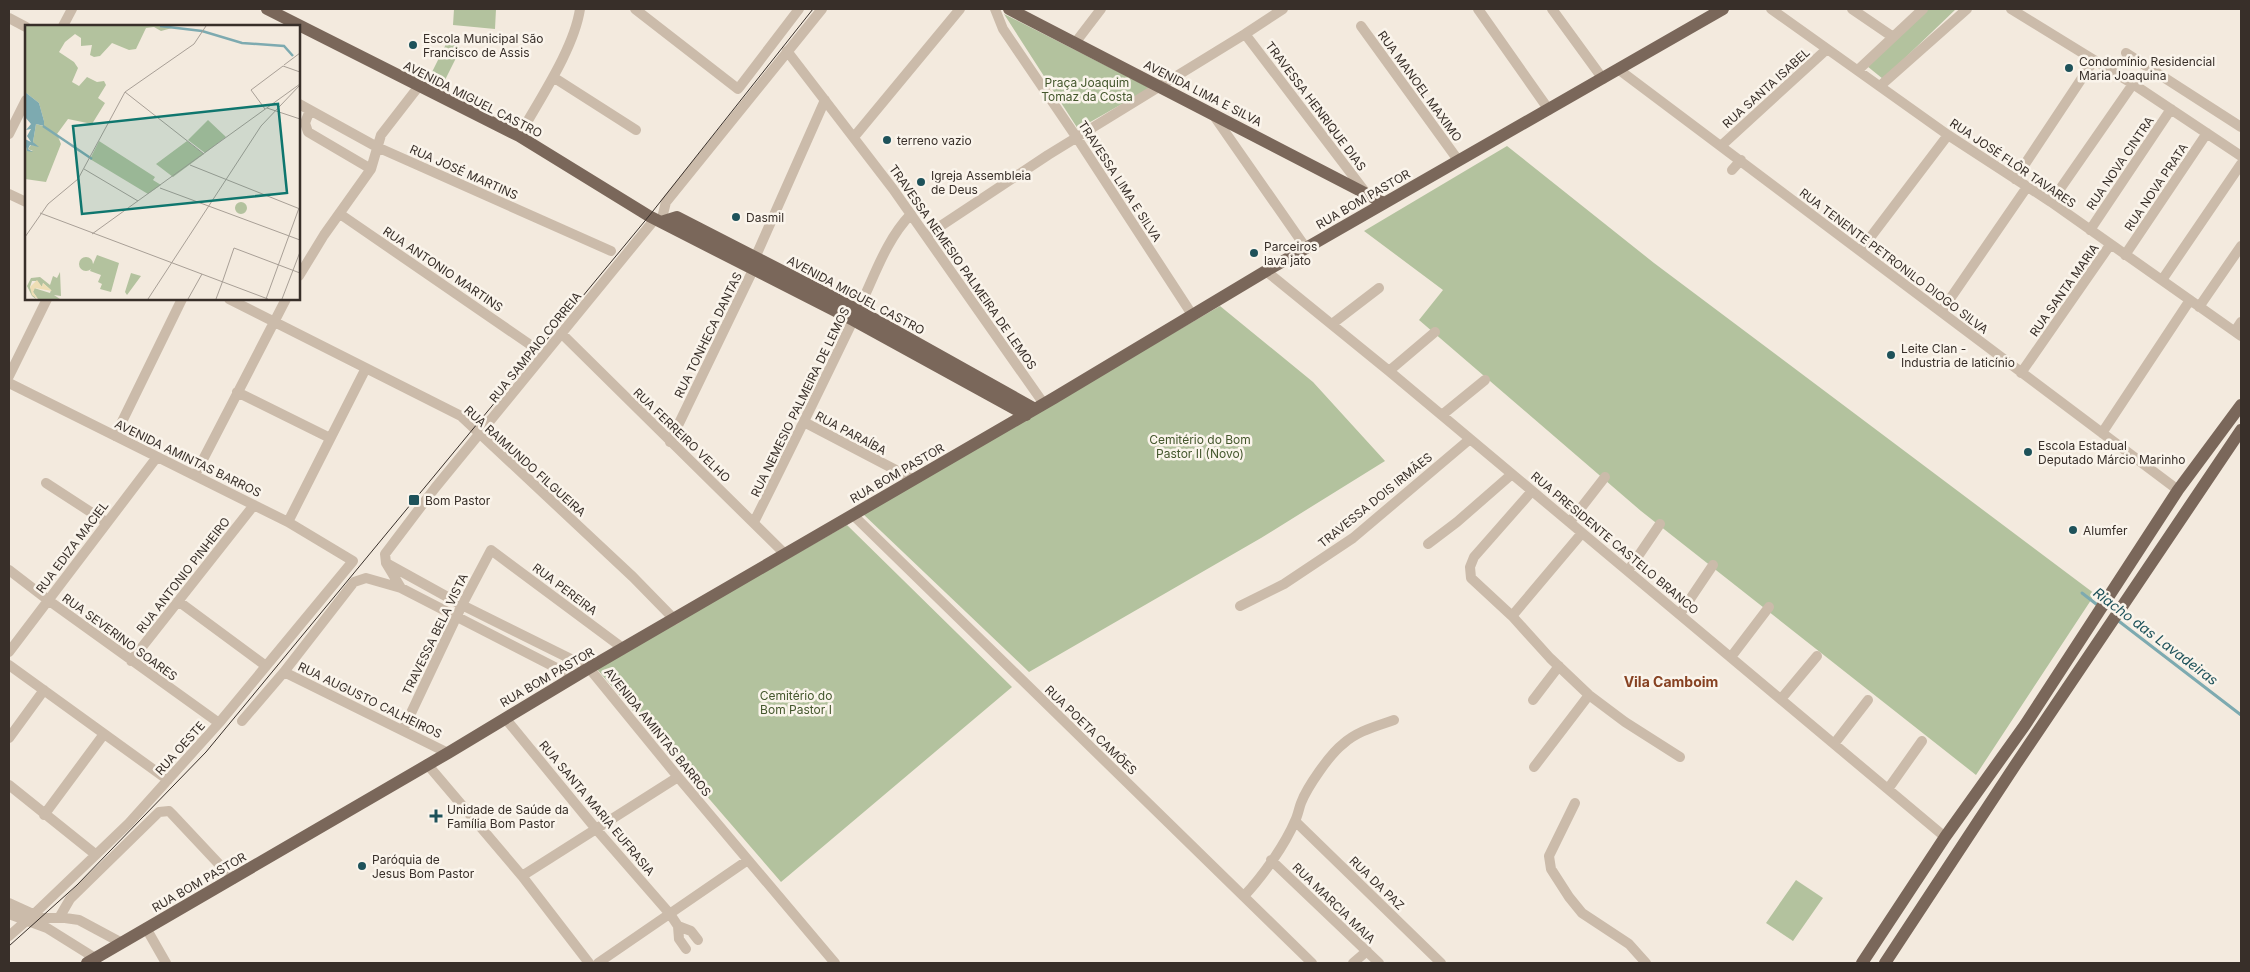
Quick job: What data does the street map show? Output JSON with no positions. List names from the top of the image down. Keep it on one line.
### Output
{"streets":{"main road":["AVENIDA LIMA E SILVA","AVENIDA MIGUEL CASTRO","RUA BOM PASTOR"],"street":["RUA MANOEL MAXIMO","RUA SANTA ISABEL","TRAVESSA HENRIQUE DIAS","RUA JOSÉ FLÔR TAVARES","RUA NOVA CINTRA","RUA JOSÉ MARTINS","TRAVESSA LIMA E SILVA","RUA NOVA PRATA","RUA TENENTE PETRONILO DIOGO SILVA","TRAVESSA NEMESIO PALMEIRA DE LEMOS","RUA ANTONIO MARTINS","RUA SANTA MARIA","RUA TONHECA DANTAS","RUA SAMPAIO CORREIA","RUA NEMESIO PALMEIRA DE LEMOS","RUA PARAÍBA","RUA FERREIRO VELHO","AVENIDA AMINTAS BARROS","RUA RAIMUNDO FILGUEIRA","TRAVESSA DOIS IRMÃES","RUA PRESIDENTE CASTELO BRANCO","RUA EDIZA MACIEL","RUA ANTONIO PINHEIRO","RUA PEREIRA","TRAVESSA BELA VISTA","RUA SEVERINO SOARES","RUA AUGUSTO CALHEIROS","RUA POETA CAMÕES","RUA OESTE","RUA SANTA MARIA EUFRASIA","RUA DA PAZ","RUA MARCIA MAIA"]},"crossings":[["RUA MANOEL MAXIMO","RUA BOM PASTOR"],["RUA SANTA ISABEL","RUA JOSÉ FLÔR TAVARES"],["RUA SANTA ISABEL","RUA TENENTE PETRONILO DIOGO SILVA"],["AVENIDA LIMA E SILVA","TRAVESSA HENRIQUE DIAS"],["AVENIDA LIMA E SILVA","RUA BOM PASTOR"],["AVENIDA MIGUEL CASTRO","RUA BOM PASTOR"],["AVENIDA MIGUEL CASTRO","TRAVESSA NEMESIO PALMEIRA DE LEMOS"],["AVENIDA MIGUEL CASTRO","RUA TONHECA DANTAS"],["AVENIDA MIGUEL CASTRO","RUA SAMPAIO CORREIA"],["AVENIDA MIGUEL CASTRO","RUA NEMESIO PALMEIRA DE LEMOS"],["RUA JOSÉ FLÔR TAVARES","RUA NOVA CINTRA"],["RUA JOSÉ FLÔR TAVARES","RUA NOVA PRATA"],["RUA JOSÉ FLÔR TAVARES","RUA SANTA MARIA"],["TRAVESSA LIMA E SILVA","RUA BOM PASTOR"],["RUA BOM PASTOR","RUA TENENTE PETRONILO DIOGO SILVA"],["RUA BOM PASTOR","TRAVESSA NEMESIO PALMEIRA DE LEMOS"],["RUA BOM PASTOR","RUA PARAÍBA"],["RUA BOM PASTOR","RUA FERREIRO VELHO"],["RUA BOM PASTOR","AVENIDA AMINTAS BARROS"],["RUA BOM PASTOR","RUA RAIMUNDO FILGUEIRA"],["RUA BOM PASTOR","RUA PRESIDENTE CASTELO BRANCO"],["RUA BOM PASTOR","RUA PEREIRA"],["RUA BOM PASTOR","RUA AUGUSTO CALHEIROS"],["RUA BOM PASTOR","RUA POETA CAMÕES"],["RUA BOM PASTOR","RUA SANTA MARIA EUFRASIA"],["RUA TENENTE PETRONILO DIOGO SILVA","RUA SANTA MARIA"],["TRAVESSA NEMESIO PALMEIRA DE LEMOS","RUA TONHECA DANTAS"],["TRAVESSA NEMESIO PALMEIRA DE LEMOS","RUA SAMPAIO CORREIA"],["TRAVESSA NEMESIO PALMEIRA DE LEMOS","RUA NEMESIO PALMEIRA DE LEMOS"],["RUA TONHECA DANTAS","RUA FERREIRO VELHO"],["RUA SAMPAIO CORREIA","RUA FERREIRO VELHO"],["RUA SAMPAIO CORREIA","AVENIDA AMINTAS BARROS"],["RUA SAMPAIO CORREIA","RUA RAIMUNDO FILGUEIRA"],["RUA NEMESIO PALMEIRA DE LEMOS","RUA PARAÍBA"],["RUA NEMESIO PALMEIRA DE LEMOS","RUA FERREIRO VELHO"],["AVENIDA AMINTAS BARROS","RUA EDIZA MACIEL"],["AVENIDA AMINTAS BARROS","RUA ANTONIO PINHEIRO"],["AVENIDA AMINTAS BARROS","TRAVESSA BELA VISTA"],["AVENIDA AMINTAS BARROS","RUA OESTE"],["TRAVESSA DOIS IRMÃES","RUA PRESIDENTE CASTELO BRANCO"],["RUA EDIZA MACIEL","RUA SEVERINO SOARES"],["RUA ANTONIO PINHEIRO","RUA SEVERINO SOARES"],["RUA PEREIRA","TRAVESSA BELA VISTA"],["TRAVESSA BELA VISTA","RUA AUGUSTO CALHEIROS"],["RUA SEVERINO SOARES","RUA OESTE"]],"districts":["Vila Camboim"],"water":["Riacho das Lavadeiras"],"parks":["Praça Joaquim Tomaz da Costa","Cemitério do Bom Pastor II (Novo)","Cemitério do Bom Pastor I"],"places":{"other":["Escola Municipal São Francisco de Assis","Condomínio Residencial Maria Joaquina","terreno vazio","Igreja Assembleia de Deus","Dasmil","Parceiros lava jato","Leite Clan - Industria de laticínio","Escola Estadual Deputado Márcio Marinho","Alumfer","Paróquia de Jesus Bom Pastor"],"transit":["Bom Pastor"],"health":["Unidade de Saúde da Família Bom Pastor"]}}
